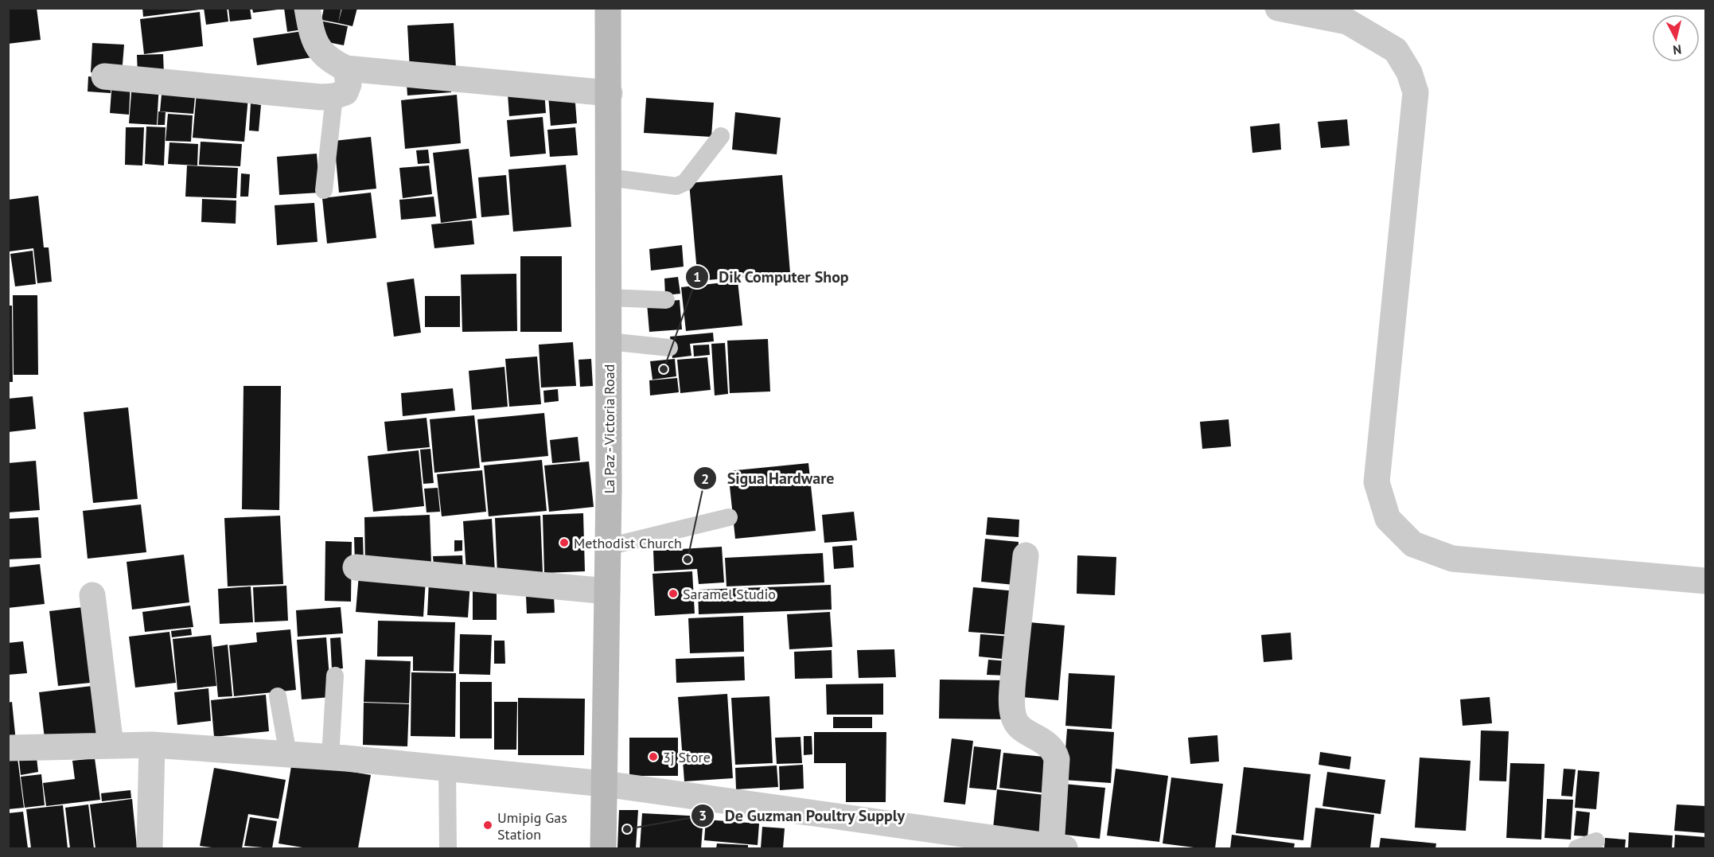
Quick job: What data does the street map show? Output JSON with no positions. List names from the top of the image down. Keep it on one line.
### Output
{"streets":{"main road":["La Paz - Victoria Road"]},"places":["Dik Computer Shop","Methodist Church","Sigua Hardware","Saramel Studio","3j Store","Umipig Gas Station","De Guzman Poultry Supply"],"north":"bottom"}
